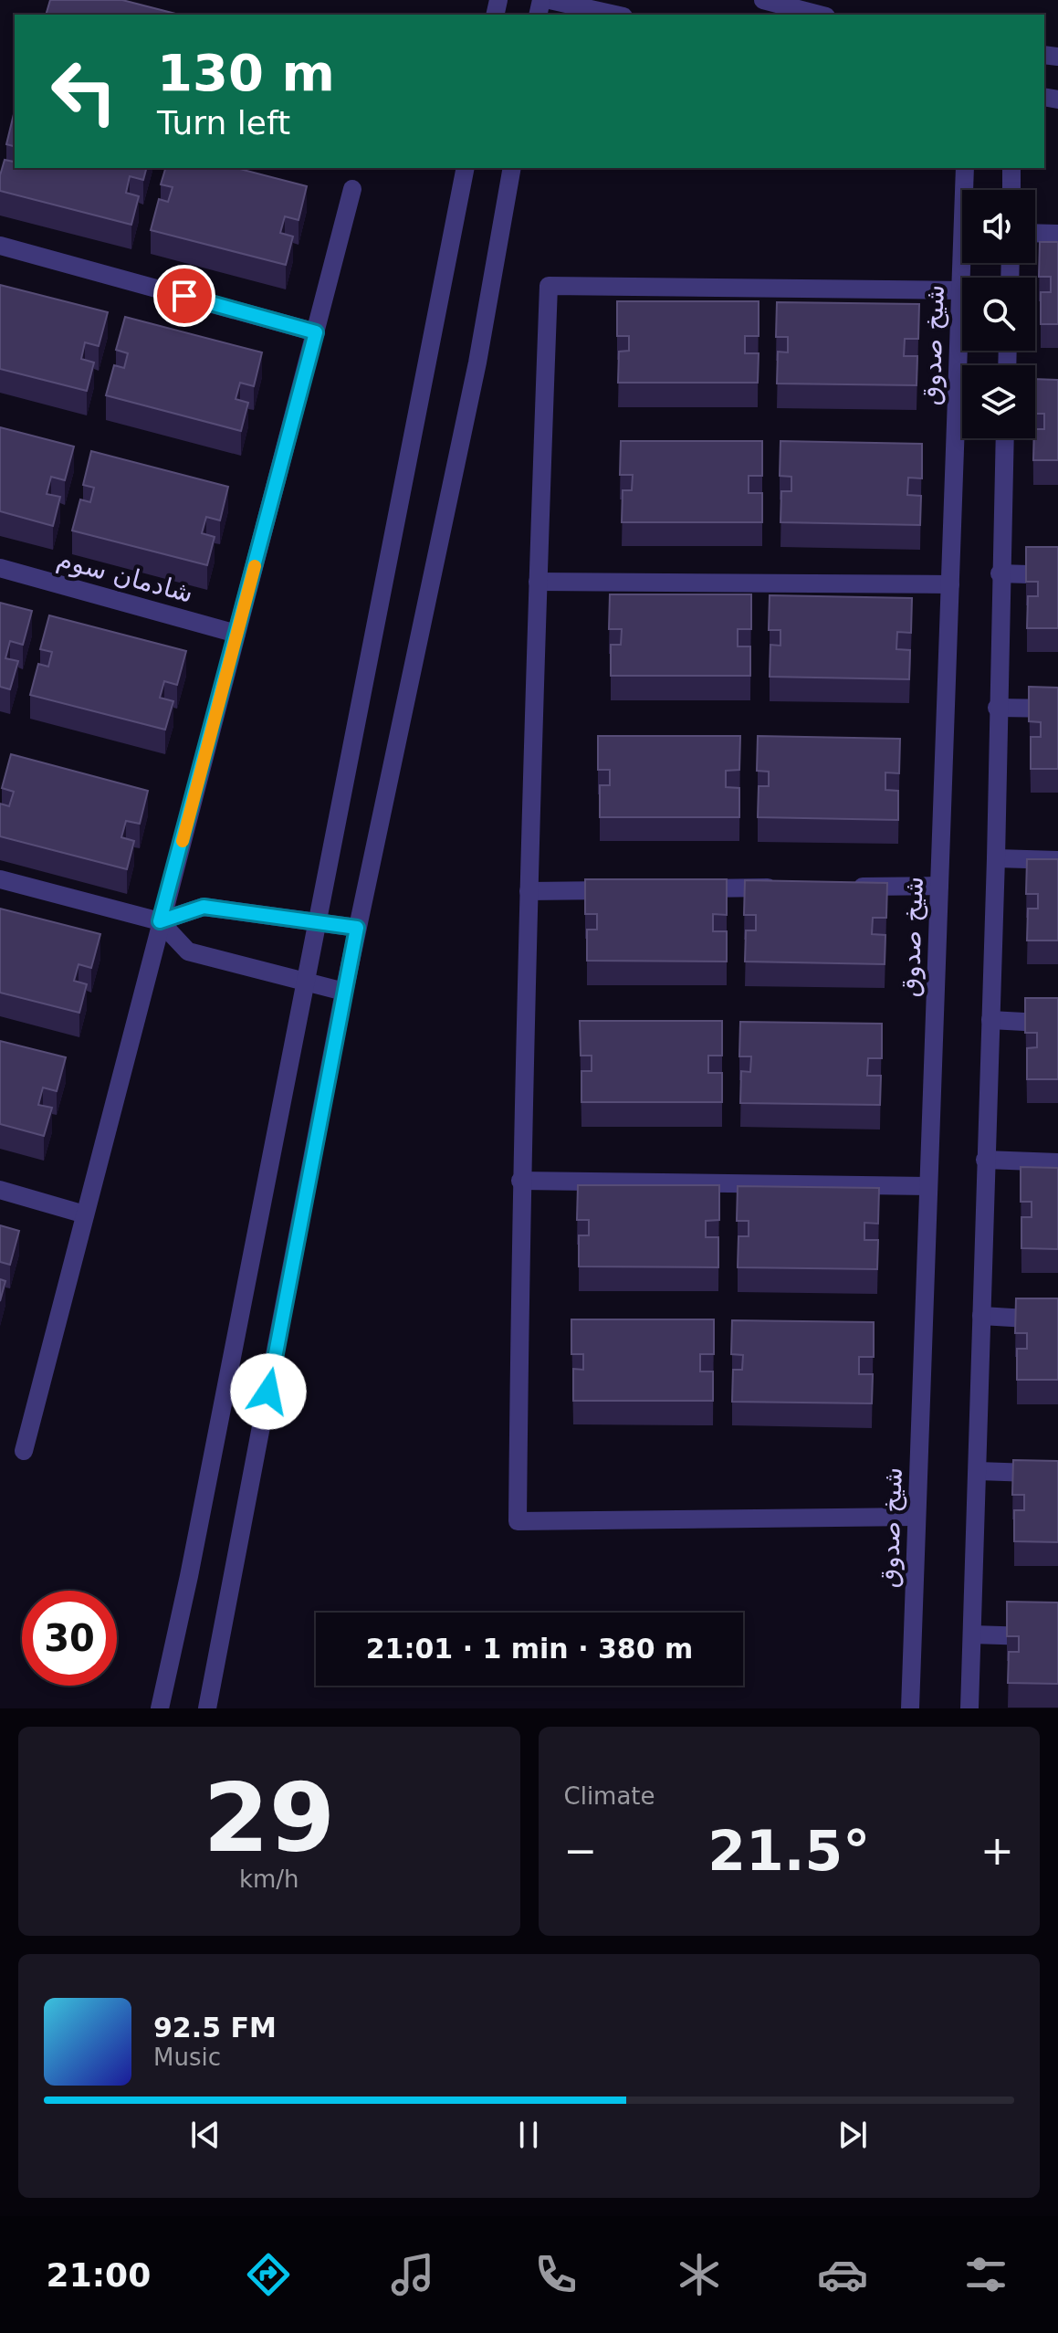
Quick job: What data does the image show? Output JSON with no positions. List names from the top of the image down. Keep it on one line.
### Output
{"streets":{"street":["شیخ صدوق","شادمان سوم"]},"page":{"turn":["130 m","Turn left"],"limit":"30","trip":"21:01 · 1 min · 380 m","tile":[["29","km/h"],"Climate"],"heat":["−","21.5°","+"],"song":["92.5 FM","Music"],"tabs":"21:00"}}
